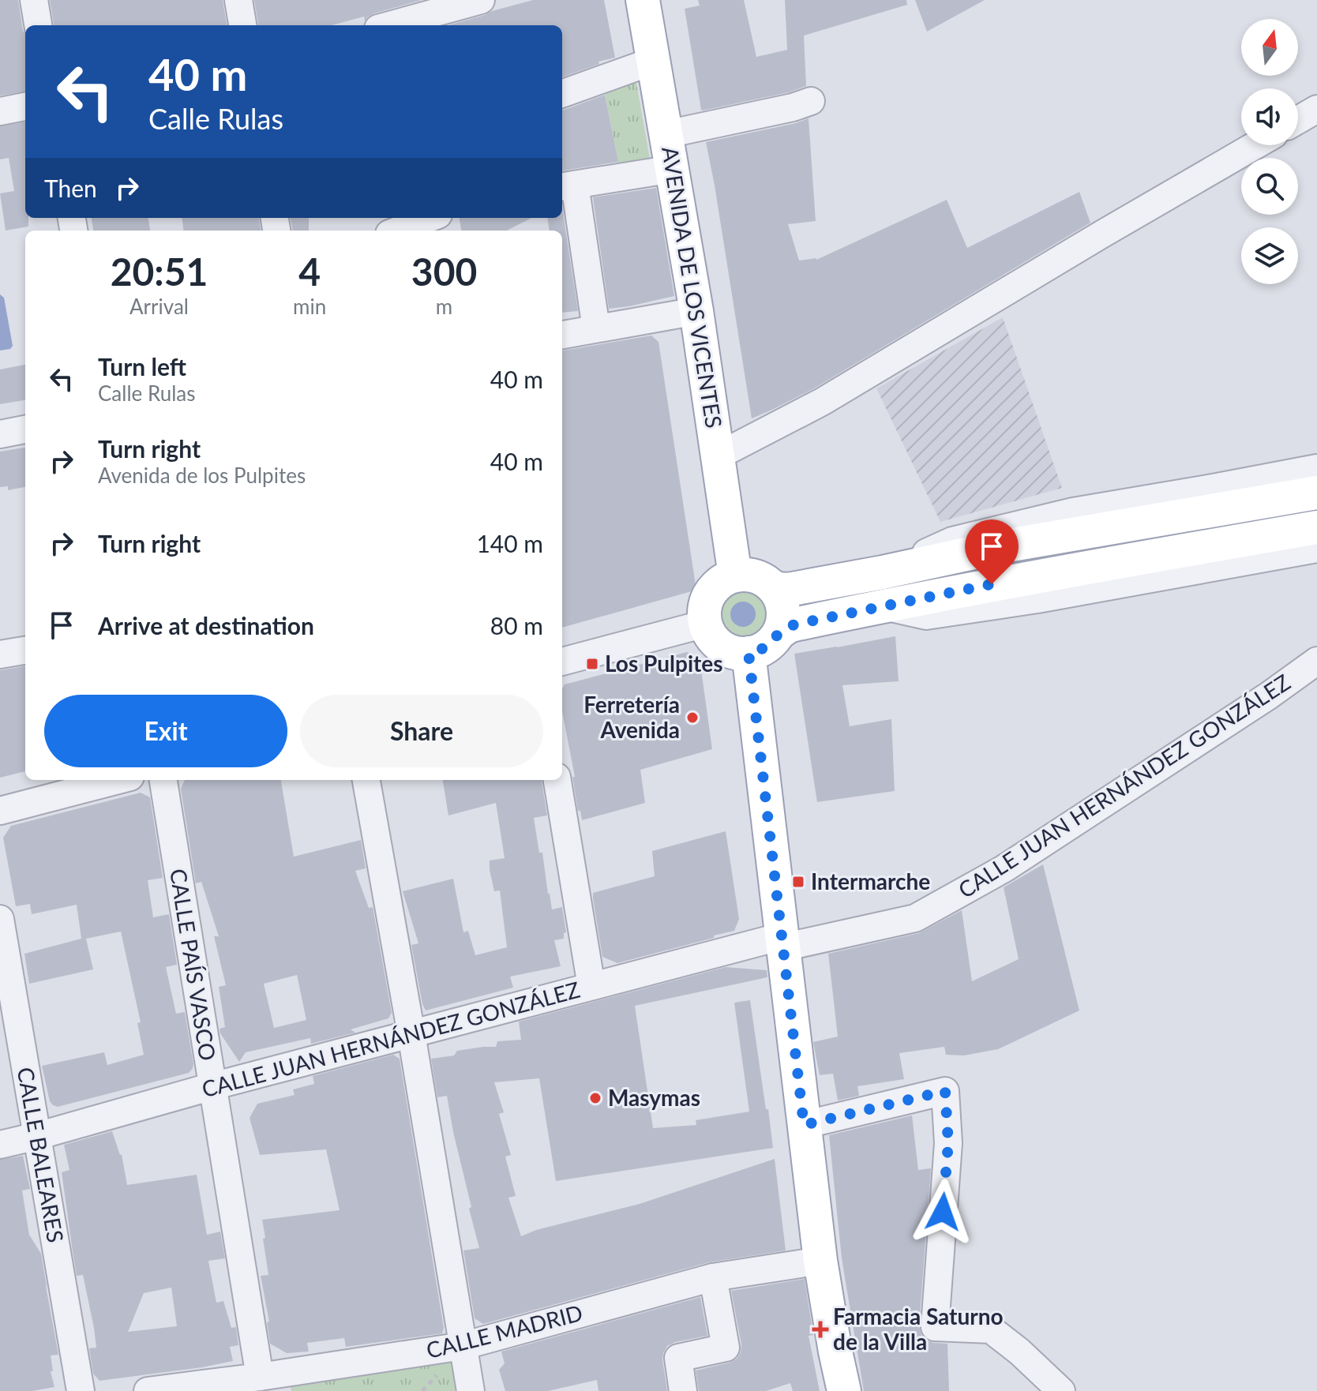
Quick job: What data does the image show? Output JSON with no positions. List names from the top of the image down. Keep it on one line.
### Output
{"streets":{"main road":["AVENIDA DE LOS VICENTES"],"street":["CALLE JUAN HERNÁNDEZ GONZÁLEZ","CALLE PAÍS VASCO","CALLE BALEARES","CALLE MADRID"]},"crossings":[["CALLE JUAN HERNÁNDEZ GONZÁLEZ","CALLE PAÍS VASCO"],["CALLE JUAN HERNÁNDEZ GONZÁLEZ","CALLE BALEARES"],["CALLE PAÍS VASCO","CALLE MADRID"]],"places":{"transit":["Los Pulpites","Intermarche"],"other":["Ferretería Avenida","Masymas"],"health":["Farmacia Saturno de la Villa"]},"north":"top","page":{"turn":["40 m","Calle Rulas"],"then":"Then","eta":["20:51","Arrival","4","min","300","m"],"list":[{"name":"Turn left","note":"Calle Rulas","value":"40 m"},{"name":"Turn right","note":"Avenida de los Pulpites","value":"40 m"},{"name":"Turn right","value":"140 m"},{"name":"Arrive at destination","value":"80 m"}],"buttons":["Exit","Share"]}}
